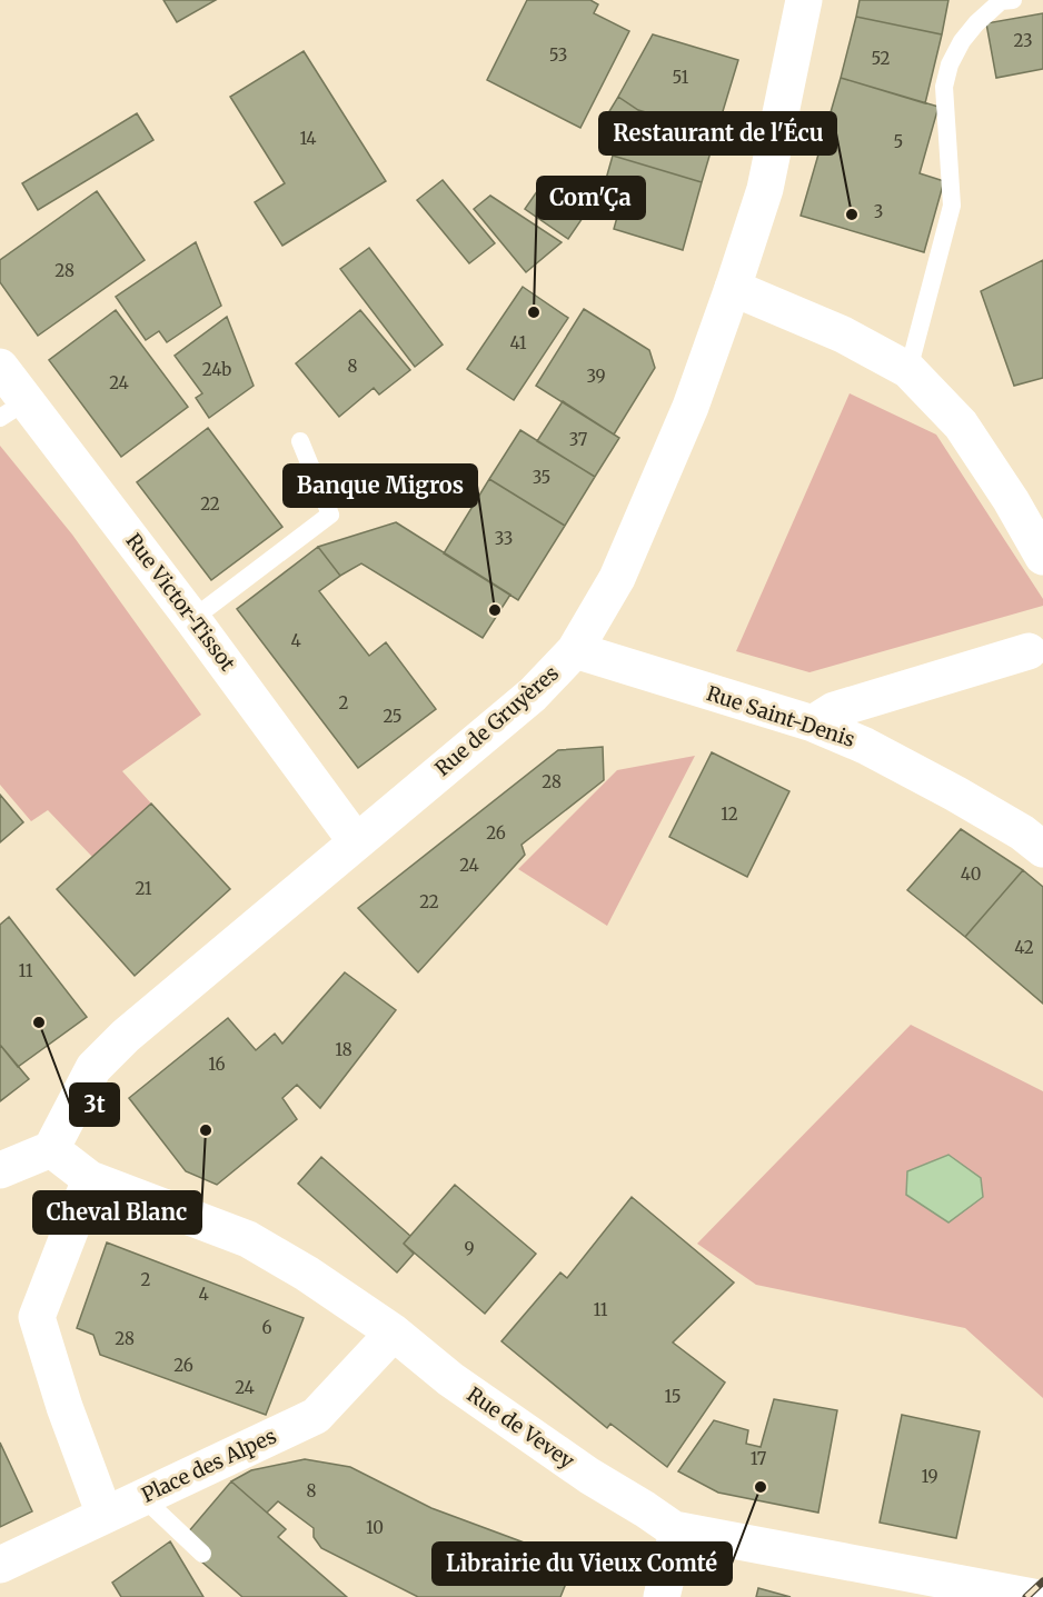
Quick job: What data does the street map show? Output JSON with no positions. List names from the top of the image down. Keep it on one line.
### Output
{"streets":{"street":["Rue Victor-Tissot","Rue Saint-Denis","Rue de Gruyères","Rue de Vevey","Place des Alpes"]},"crossings":[["Rue Victor-Tissot","Rue de Gruyères"],["Rue Saint-Denis","Rue de Gruyères"],["Rue de Gruyères","Rue de Vevey"],["Rue de Vevey","Place des Alpes"]],"places":["Restaurant de l'Écu","Com'Ça","Banque Migros","3t","Cheval Blanc","Librairie du Vieux Comté"],"house_numbers":["23","53","52","51","14","5","3","28","41","8","24b","39","24","37","35","22","33","4","2","25","28","12","26","24","40","21","22","42","11","18","16","9","2","4","11","6","28","26","24","15","17","19","8","10"]}
